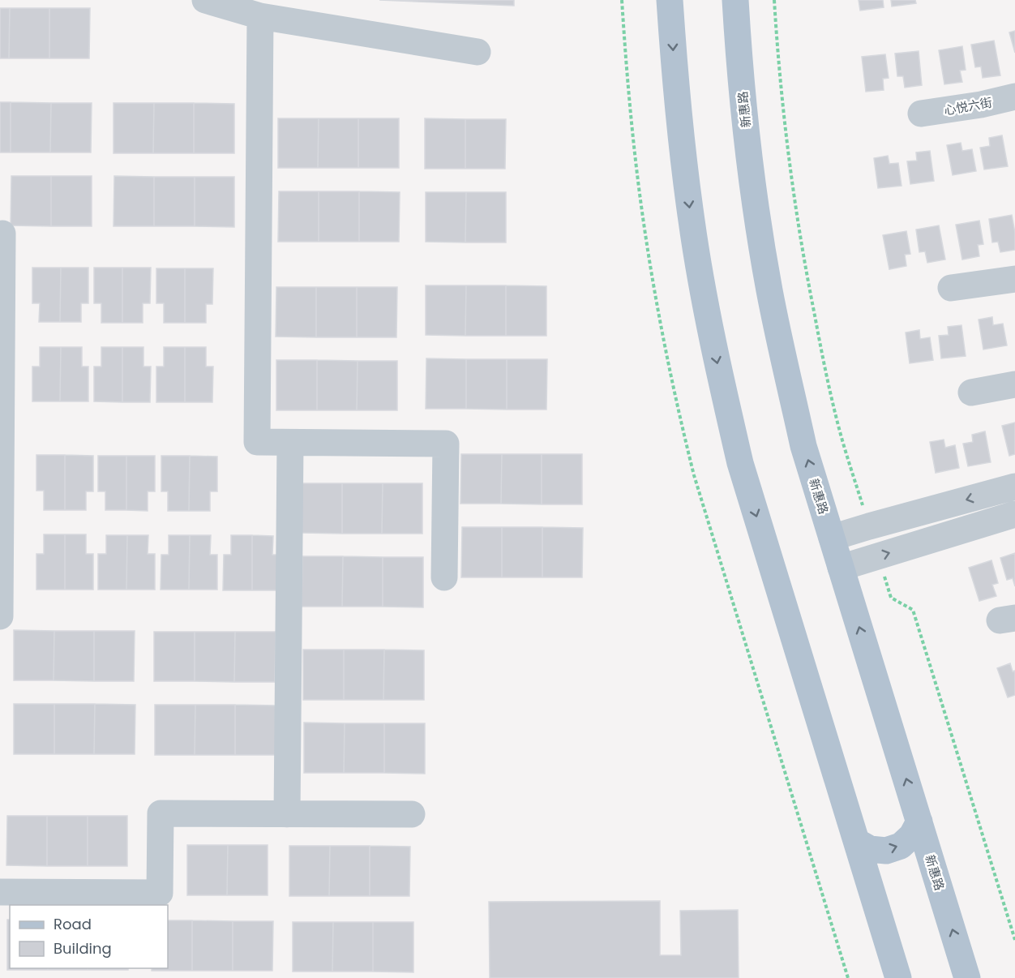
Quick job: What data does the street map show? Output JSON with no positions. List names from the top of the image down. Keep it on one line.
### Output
{"streets":{"main road":["新惠路"],"lane":["心悦六街"]},"legend":["Road","Building"]}
